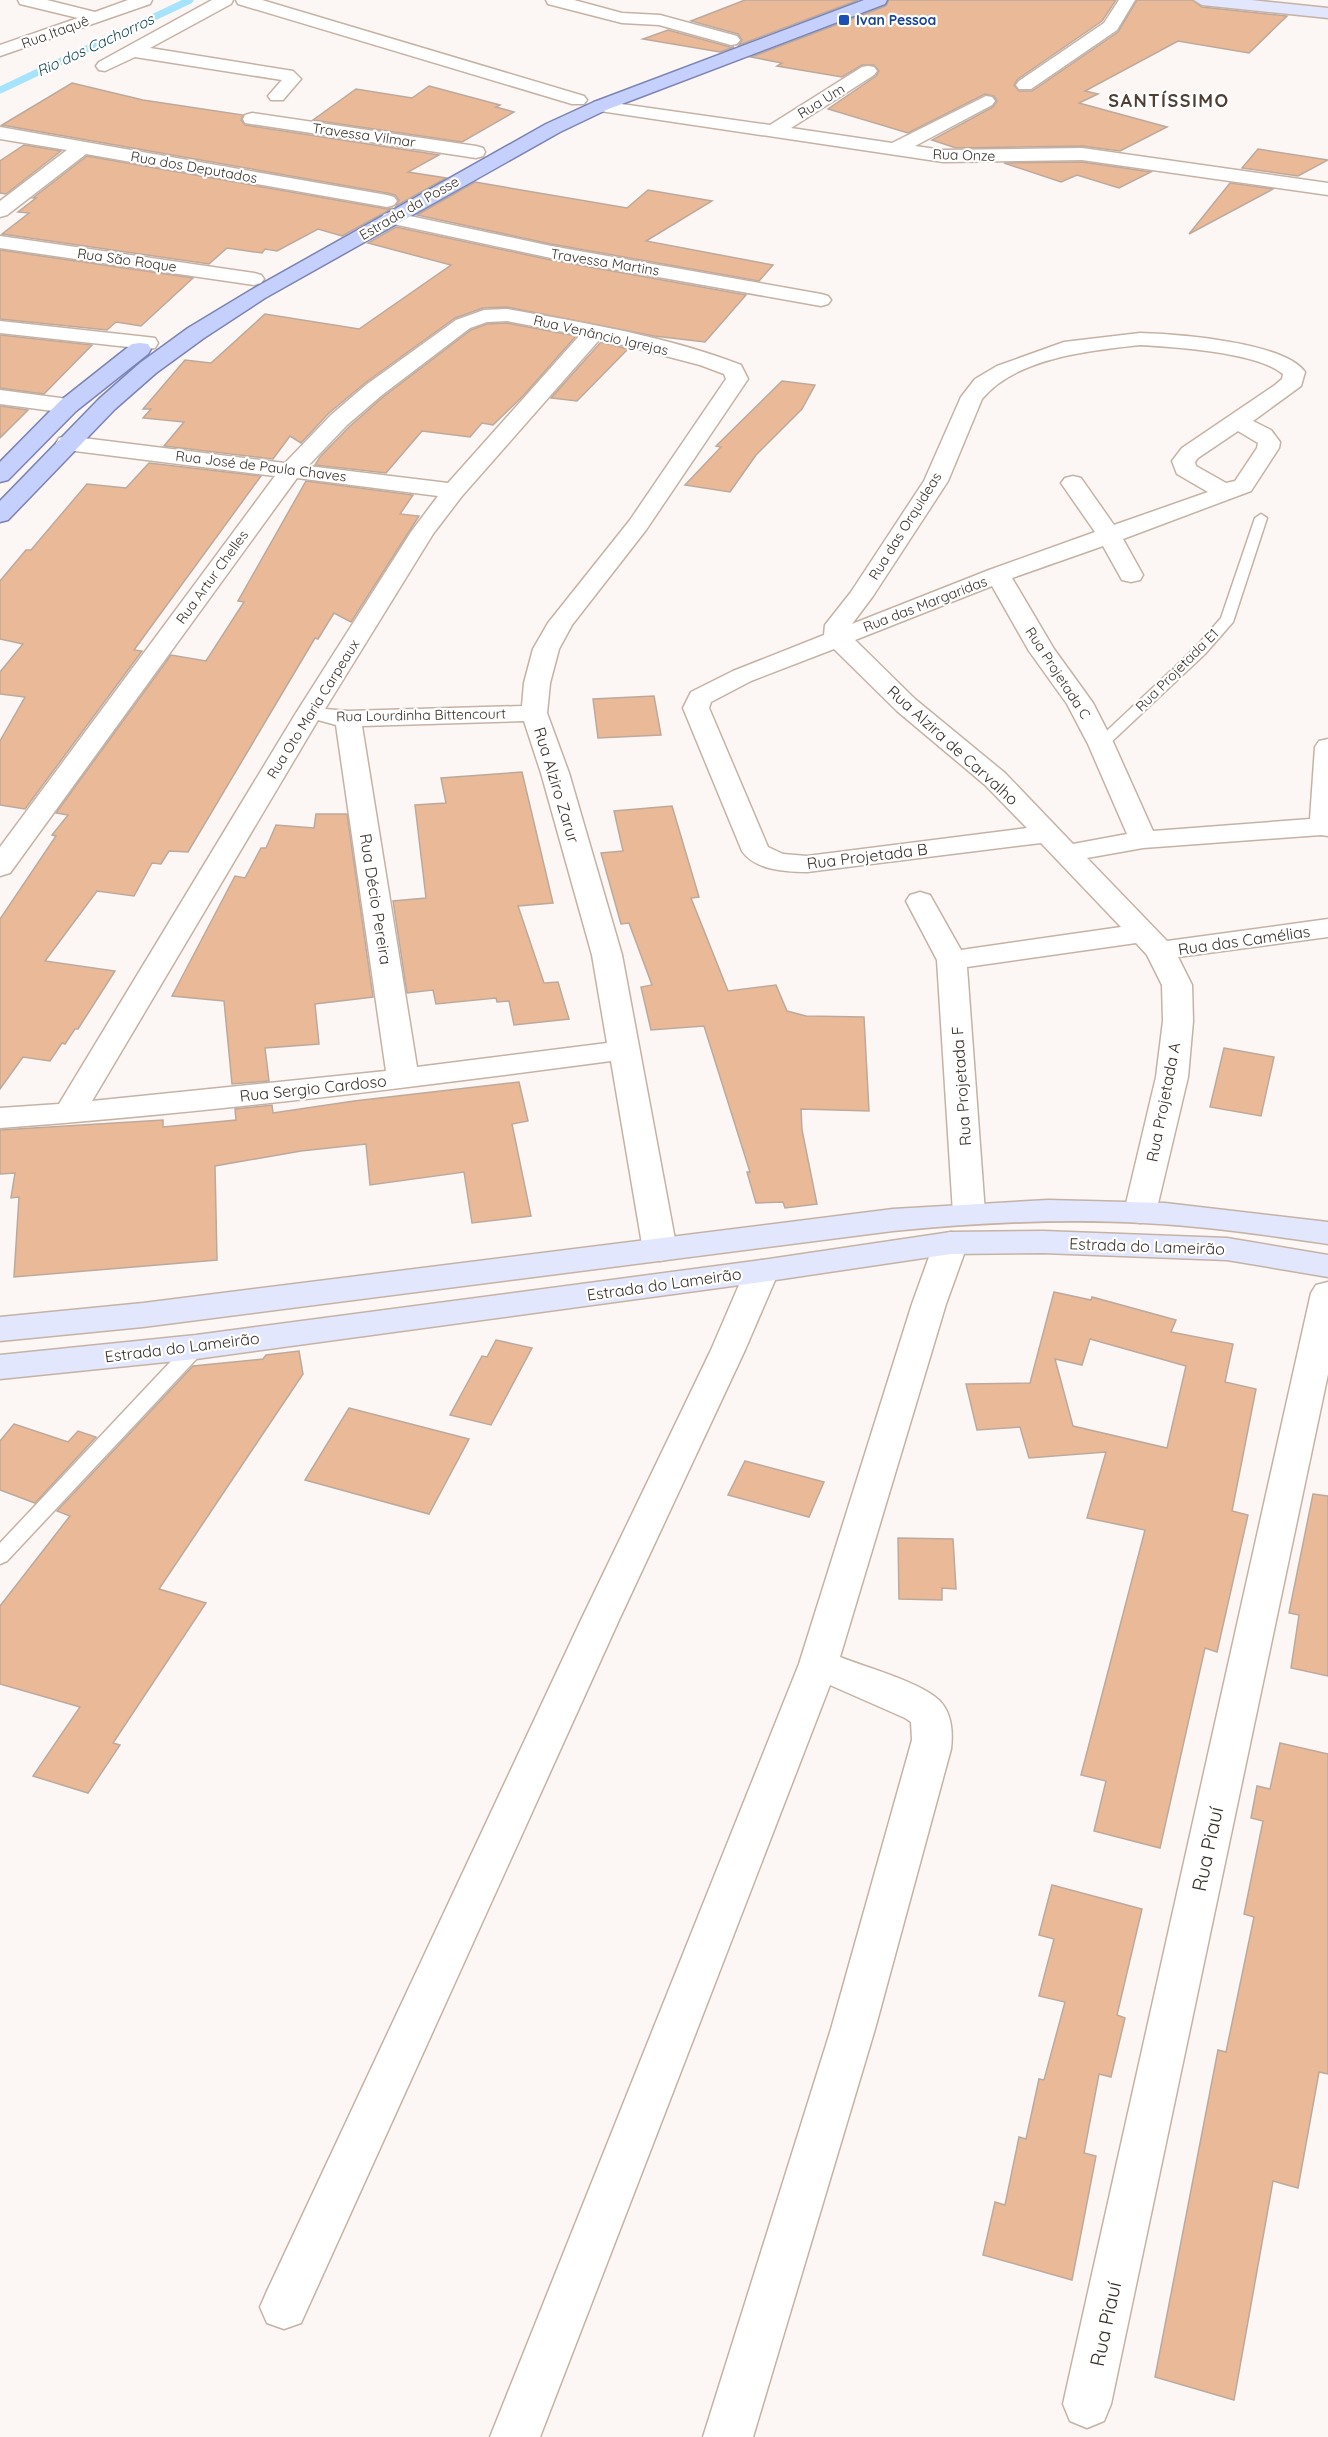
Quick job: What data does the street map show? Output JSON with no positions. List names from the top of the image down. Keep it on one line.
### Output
{"streets":{"main road":["Estrada da Posse","Estrada do Lameirão"],"street":["Rua Itaquê","Rua Um","Travessa Vilmar","Rua Onze","Rua dos Deputados","Rua São Roque","Travessa Martins","Rua Venâncio Igrejas","Rua José de Paula Chaves","Rua das Orquideas","Rua Artur Chelles","Rua das Margaridas","Rua Projetada C","Rua Oto Maria Carpeaux","Rua Lourdinha Bittencourt","Rua Alzira de Carvalho","Rua Alziro Zarur","Rua Projetada B","Rua Décio Pereira","Rua das Camélias","Rua Projetada F","Rua Sergio Cardoso","Rua Projetada A","Rua Piauí"],"lane":["Rua Projetada E1"]},"crossings":[["Rua Um","Rua Onze"],["Travessa Vilmar","Estrada da Posse"],["Rua Onze","Estrada da Posse"],["Rua dos Deputados","Estrada da Posse"],["Rua dos Deputados","Travessa Martins"],["Estrada da Posse","Rua São Roque"],["Estrada da Posse","Travessa Martins"],["Estrada da Posse","Rua José de Paula Chaves"],["Rua Venâncio Igrejas","Rua Artur Chelles"],["Rua Venâncio Igrejas","Rua Oto Maria Carpeaux"],["Rua Venâncio Igrejas","Rua Alziro Zarur"],["Rua José de Paula Chaves","Rua Artur Chelles"],["Rua José de Paula Chaves","Rua Oto Maria Carpeaux"],["Rua das Orquideas","Rua das Margaridas"],["Rua das Orquideas","Rua Alzira de Carvalho"],["Rua das Margaridas","Rua Projetada C"],["Rua das Margaridas","Rua Alzira de Carvalho"],["Rua das Margaridas","Rua Projetada B"],["Rua Projetada E1","Rua Projetada C"],["Rua Projetada C","Rua Projetada B"],["Rua Oto Maria Carpeaux","Rua Lourdinha Bittencourt"],["Rua Oto Maria Carpeaux","Rua Sergio Cardoso"],["Rua Lourdinha Bittencourt","Rua Alziro Zarur"],["Rua Lourdinha Bittencourt","Rua Décio Pereira"],["Rua Alzira de Carvalho","Rua Projetada B"],["Rua Alzira de Carvalho","Rua Projetada A"],["Rua Alziro Zarur","Rua Sergio Cardoso"],["Rua Alziro Zarur","Estrada do Lameirão"],["Rua Projetada B","Rua Projetada A"],["Rua Décio Pereira","Rua Sergio Cardoso"],["Rua das Camélias","Rua Projetada A"],["Rua Projetada F","Estrada do Lameirão"],["Rua Projetada A","Estrada do Lameirão"]],"districts":["SANTÍSSIMO"],"water":["Rio dos Cachorros"],"places":{"transit":["Ivan Pessoa"]}}
